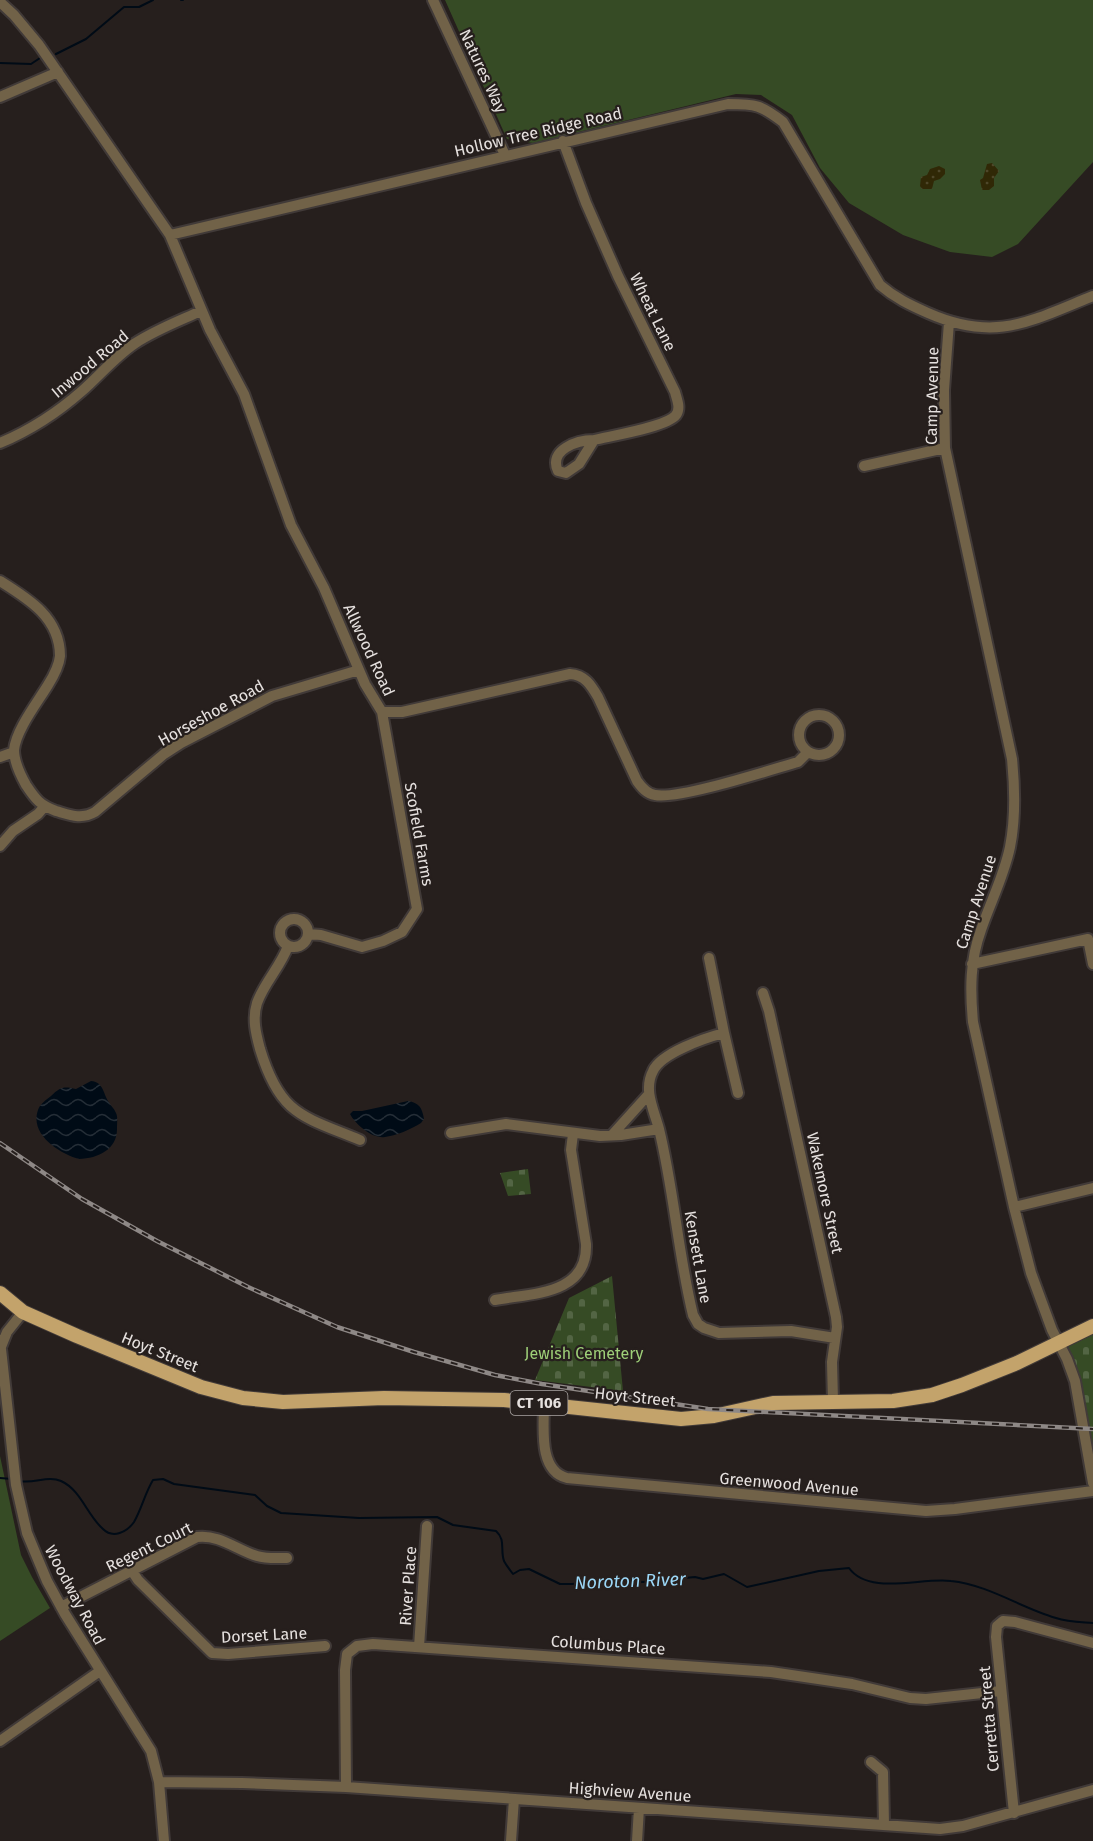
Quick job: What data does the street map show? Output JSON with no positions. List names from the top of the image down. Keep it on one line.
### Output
{"streets":{"main road":["Hoyt Street","CT 106"],"street":["Natures Way","Hollow Tree Ridge Road","Wheat Lane","Inwood Road","Camp Avenue","Allwood Road","Horseshoe Road","Scofield Farms","Wakemore Street","Kensett Lane","Greenwood Avenue","Regent Court","River Place","Woodway Road","Dorset Lane","Columbus Place","Cerretta Street","Highview Avenue"]},"crossings":[["Natures Way","Hollow Tree Ridge Road"],["Hollow Tree Ridge Road","Wheat Lane"],["Hollow Tree Ridge Road","Camp Avenue"],["Hollow Tree Ridge Road","Allwood Road"],["Inwood Road","Allwood Road"],["Camp Avenue","Hoyt Street"],["Allwood Road","Horseshoe Road"],["Allwood Road","Scofield Farms"],["Wakemore Street","Kensett Lane"],["Wakemore Street","Hoyt Street"],["Hoyt Street","Greenwood Avenue"],["Hoyt Street","Woodway Road"],["Regent Court","Woodway Road"],["Regent Court","Dorset Lane"],["River Place","Columbus Place"],["Woodway Road","Highview Avenue"],["Columbus Place","Cerretta Street"],["Columbus Place","Highview Avenue"],["Cerretta Street","Highview Avenue"]],"water":["Noroton River"],"parks":["Jewish Cemetery"]}
